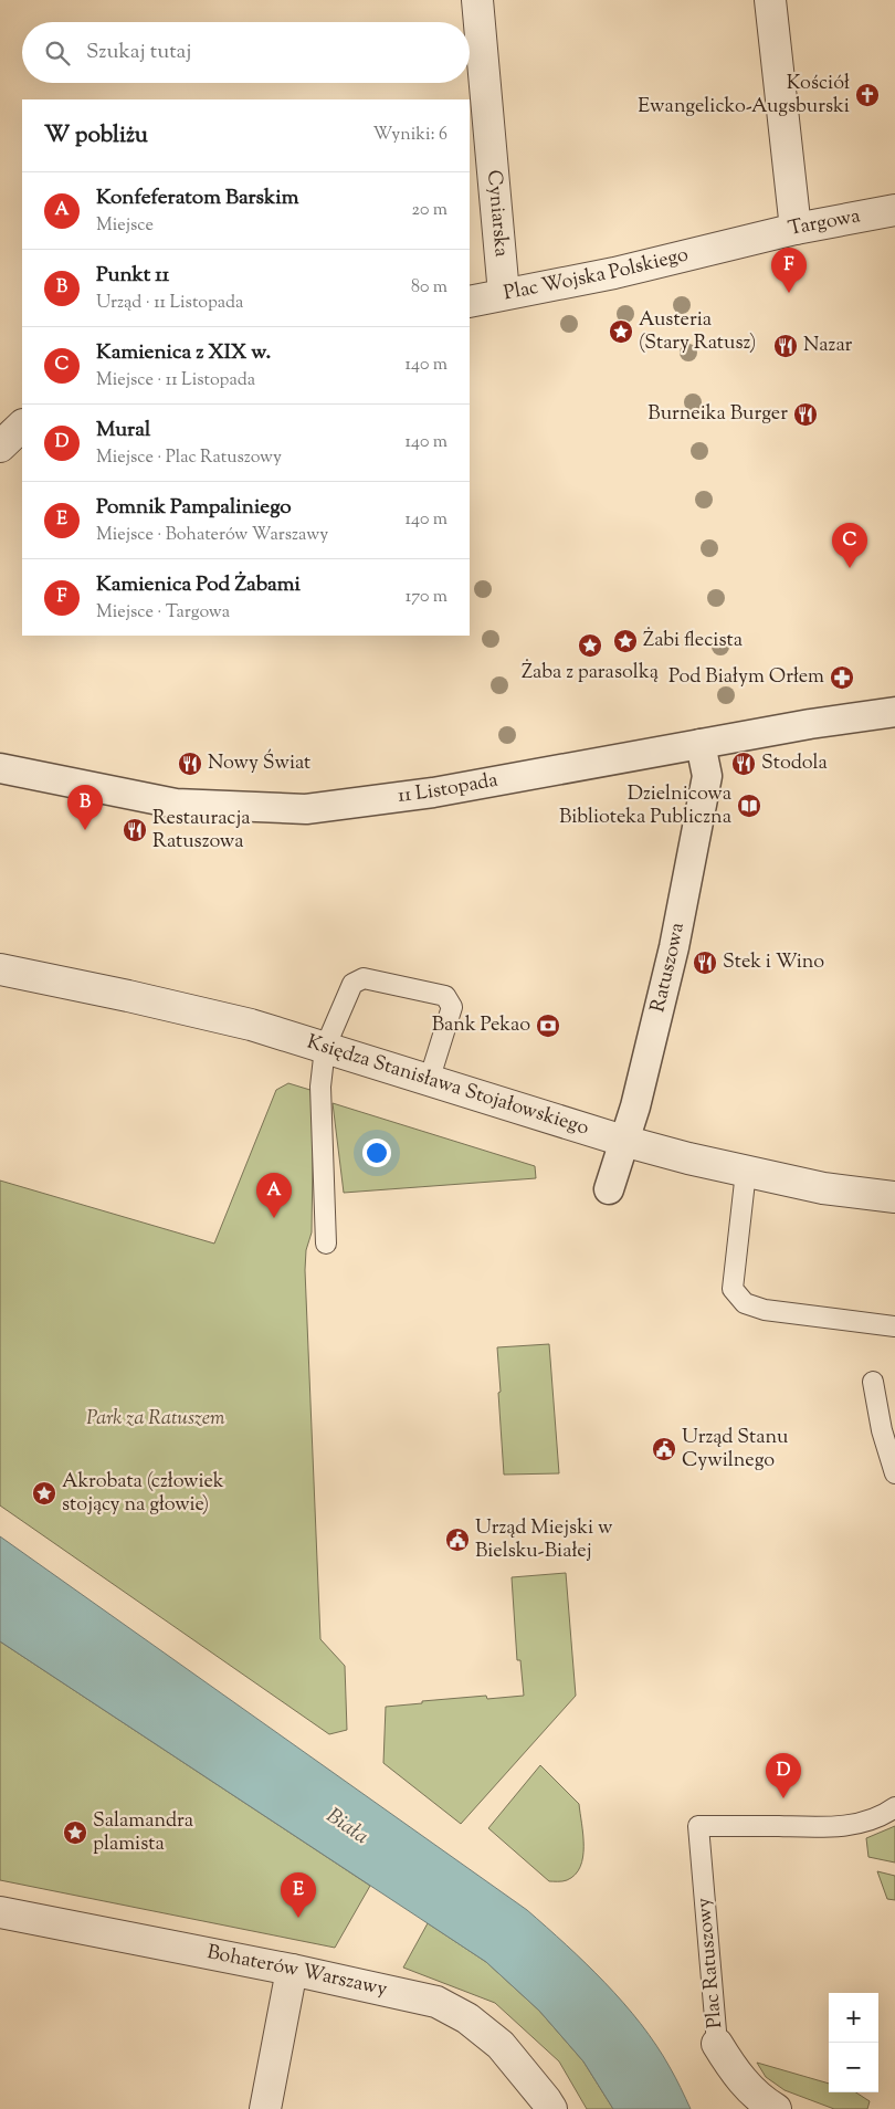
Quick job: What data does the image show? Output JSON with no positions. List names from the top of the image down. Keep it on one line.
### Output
{"streets":{"street":["Cyniarska","Targowa","Plac Wojska Polskiego","11 Listopada","Ratuszowa","Księdza Stanisława Stojałowskiego","Plac Ratuszowy","Bohaterów Warszawy"]},"crossings":[["Cyniarska","Plac Wojska Polskiego"],["Targowa","Plac Wojska Polskiego"],["11 Listopada","Ratuszowa"],["Ratuszowa","Księdza Stanisława Stojałowskiego"]],"water":["Biała"],"parks":["Park za Ratuszem"],"places":{"church":["Kościół Ewangelicko-Augsburski"],"place":["Austeria (Stary Ratusz)","Żabi flecista","Żaba z parasolką","Akrobata (człowiek stojący na głowie)","Salamandra plamista"],"restaurant":["Nazar","Burneika Burger","Nowy Świat","Stodola","Restauracja Ratuszowa","Stek i Wino"],"pharmacy":["Pod Białym Orłem"],"library":["Dzielnicowa Biblioteka Publiczna"],"bank":["Bank Pekao"],"public building":["Urząd Stanu Cywilnego","Urząd Miejski w Bielsku-Białej"]},"page":{"search":"Szukaj tutaj","heading":["W pobliżu","Wyniki: 6"],"list":[{"mark":"A","name":"Konfeferatom Barskim","note":"Miejsce","value":"20 m"},{"mark":"B","name":"Punkt 11","note":"Urząd · 11 Listopada","value":"80 m"},{"mark":"C","name":"Kamienica z XIX w.","note":"Miejsce · 11 Listopada","value":"140 m"},{"mark":"D","name":"Mural","note":"Miejsce · Plac Ratuszowy","value":"140 m"},{"mark":"E","name":"Pomnik Pampaliniego","note":"Miejsce · Bohaterów Warszawy","value":"140 m"},{"mark":"F","name":"Kamienica Pod Żabami","note":"Miejsce · Targowa","value":"170 m"}],"pins":["F","C","B","A","D","E"],"map_buttons":["+","−"]}}
